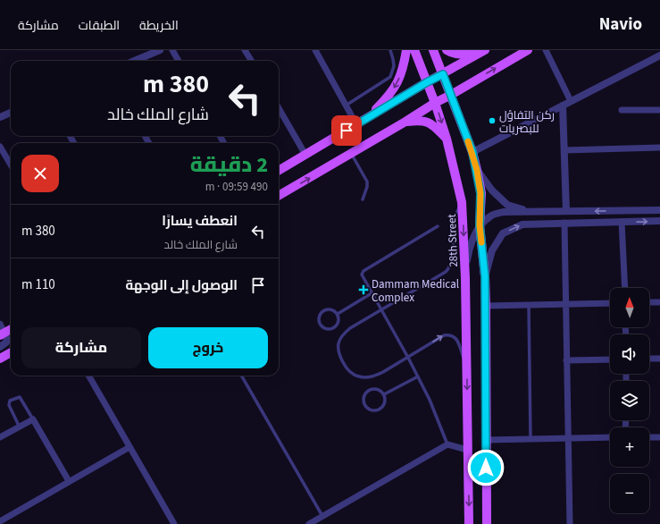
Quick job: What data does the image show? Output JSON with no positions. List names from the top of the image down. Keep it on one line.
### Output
{"streets":{"main road":["28th Street"]},"places":{"other":["ركن التفاؤل للبصريات"],"health":["Dammam Medical Complex"]},"north":"top","page":{"header":"Navio","nav":["الخريطة","الطبقات","مشاركة"],"turn":["380 m","شارع الملك خالد"],"heading":["2 دقيقة","490 m · 09:59"],"list":[{"name":"انعطف يسارًا","note":"شارع الملك خالد","value":"380 m"},{"name":"الوصول إلى الوجهة","value":"110 m"}],"map_buttons":["+","−"],"buttons":["خروج","مشاركة"]}}
